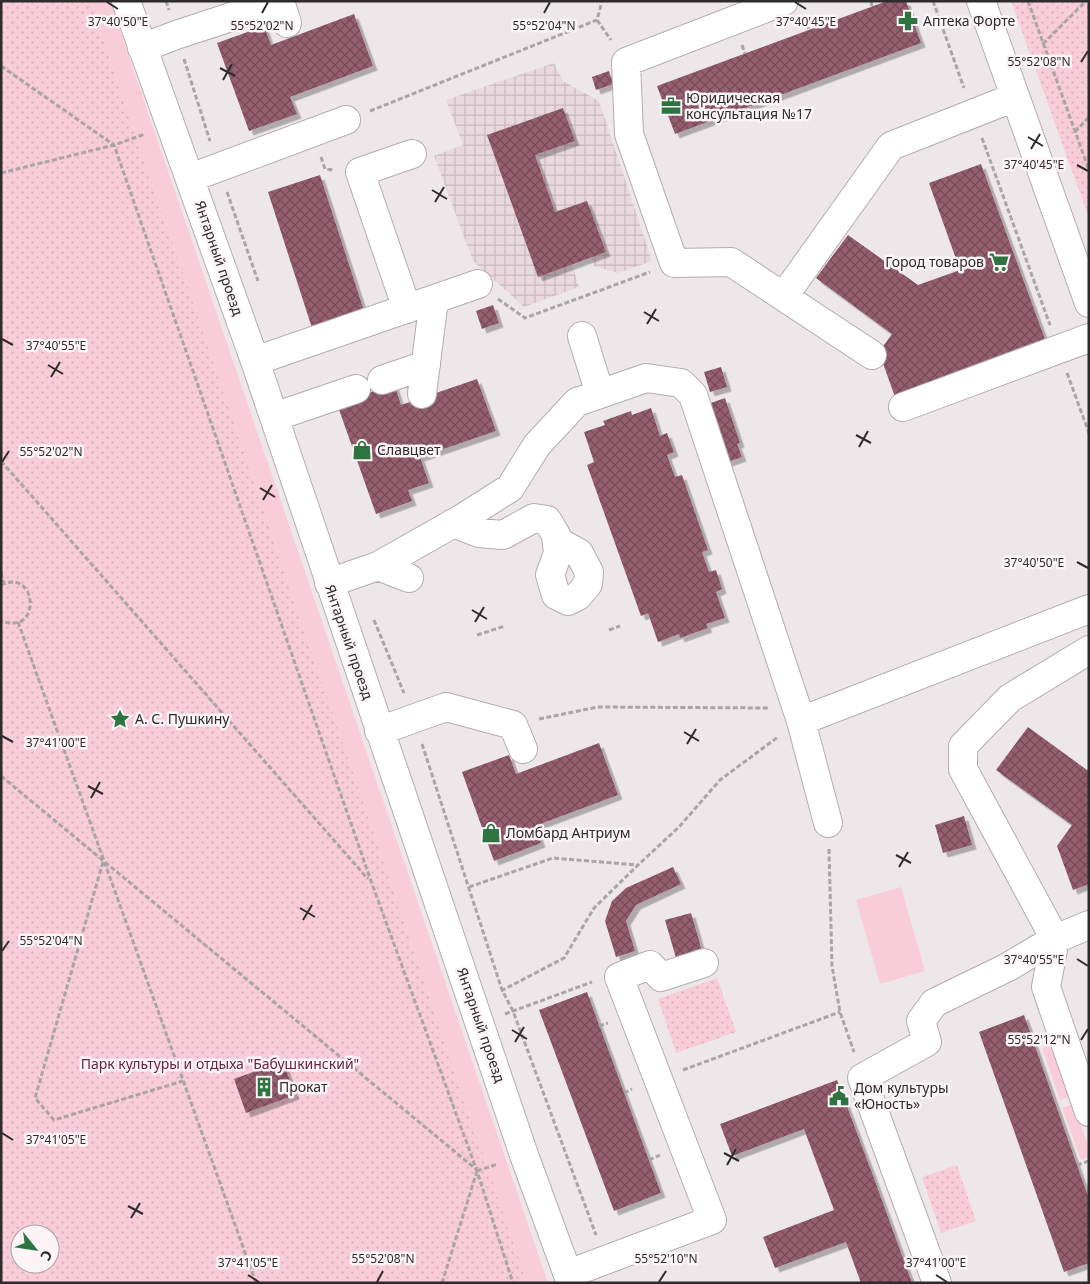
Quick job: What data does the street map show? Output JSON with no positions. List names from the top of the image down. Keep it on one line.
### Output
{"streets":{"street":["Янтарный проезд"]},"parks":["Парк культуры и отдыха \"Бабушкинский\""],"places":{"pharmacy":["Аптека Форте"],"office":["Юридическая консультация №17"],"supermarket":["Город товаров"],"shop":["Славцвет","Ломбард Антриум"],"place":["А. С. Пушкину"],"building":["Прокат"],"public building":["Дом культуры «Юность»"]},"north":"bottom right","coordinates":["37°40'50\"E","37°40'45\"E","55°52'02\"N","55°52'04\"N","55°52'08\"N","37°40'55\"E","37°41'00\"E","55°52'12\"N","37°41'05\"E","55°52'10\"N"]}
